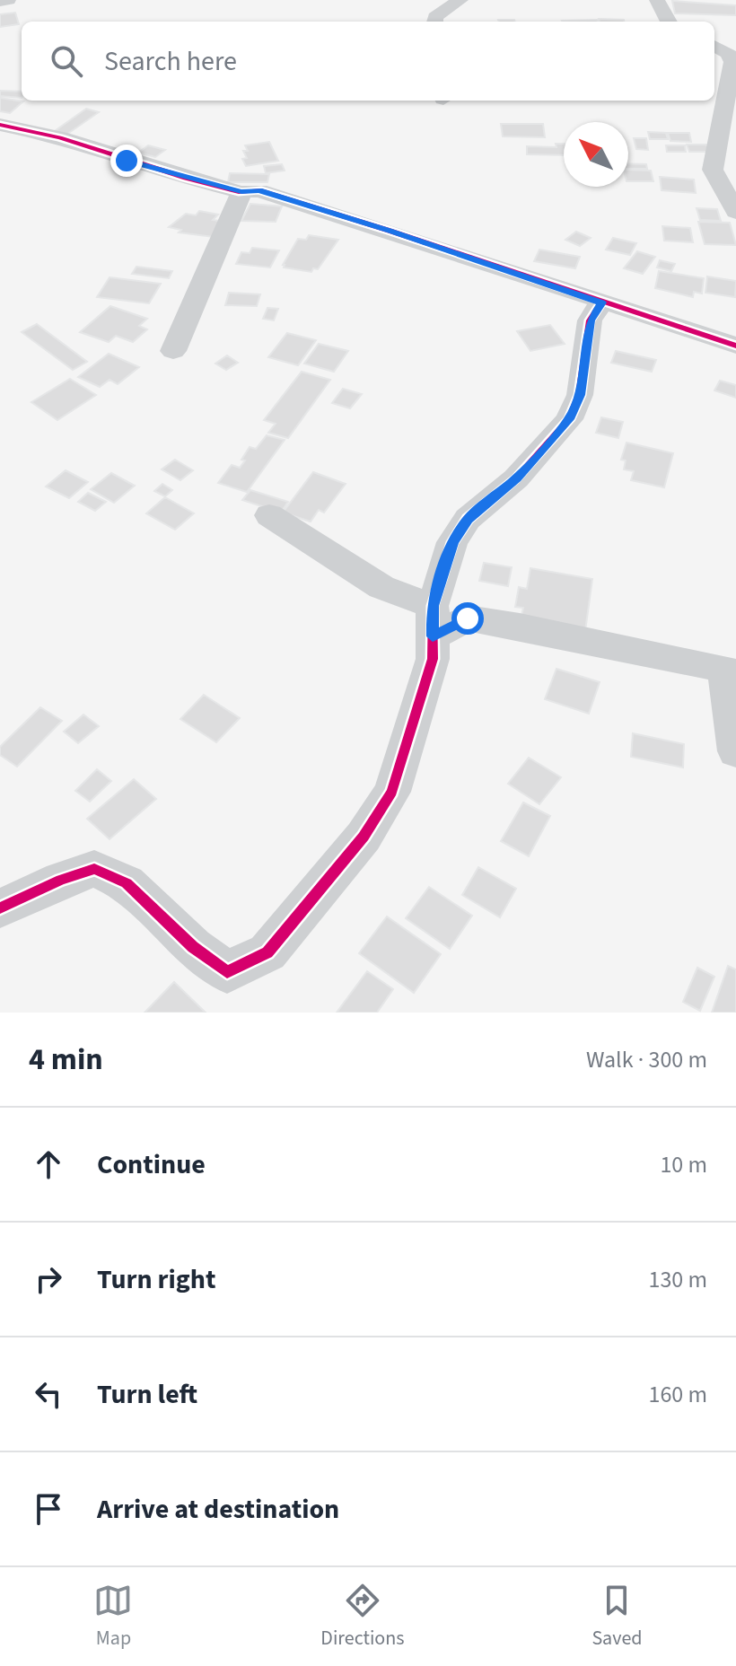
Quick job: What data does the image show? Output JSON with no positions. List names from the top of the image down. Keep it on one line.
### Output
{"north":"top left","page":{"search":"Search here","heading":["4 min","Walk · 300 m"],"list":[["Continue","10 m"],["Turn right","130 m"],["Turn left","160 m"],"Arrive at destination"],"nav":["Map","Directions","Saved"]}}
